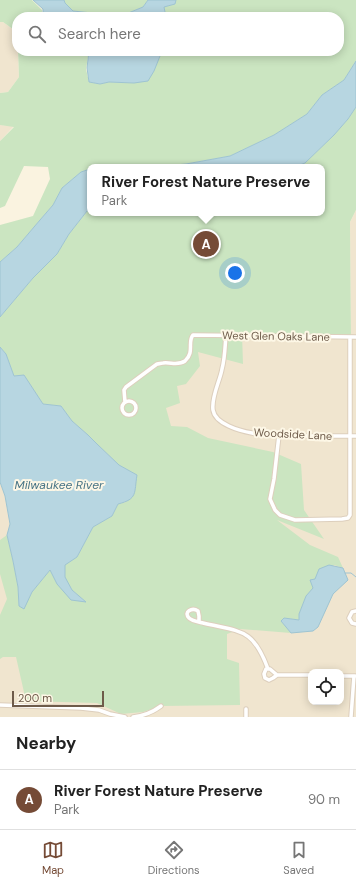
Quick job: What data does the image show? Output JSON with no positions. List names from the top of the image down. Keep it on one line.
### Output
{"streets":{"street":["West Glen Oaks Lane","Woodside Lane"]},"crossings":[["West Glen Oaks Lane","Woodside Lane"]],"water":["Milwaukee River"],"scale_bar":"200 m","page":{"search":"Search here","popup":["River Forest Nature Preserve","Park"],"pins":"A","scale":"200 m","heading":"Nearby","list":[{"mark":"A","name":"River Forest Nature Preserve","note":"Park","value":"90 m"}],"nav":["Map","Directions","Saved"]}}
